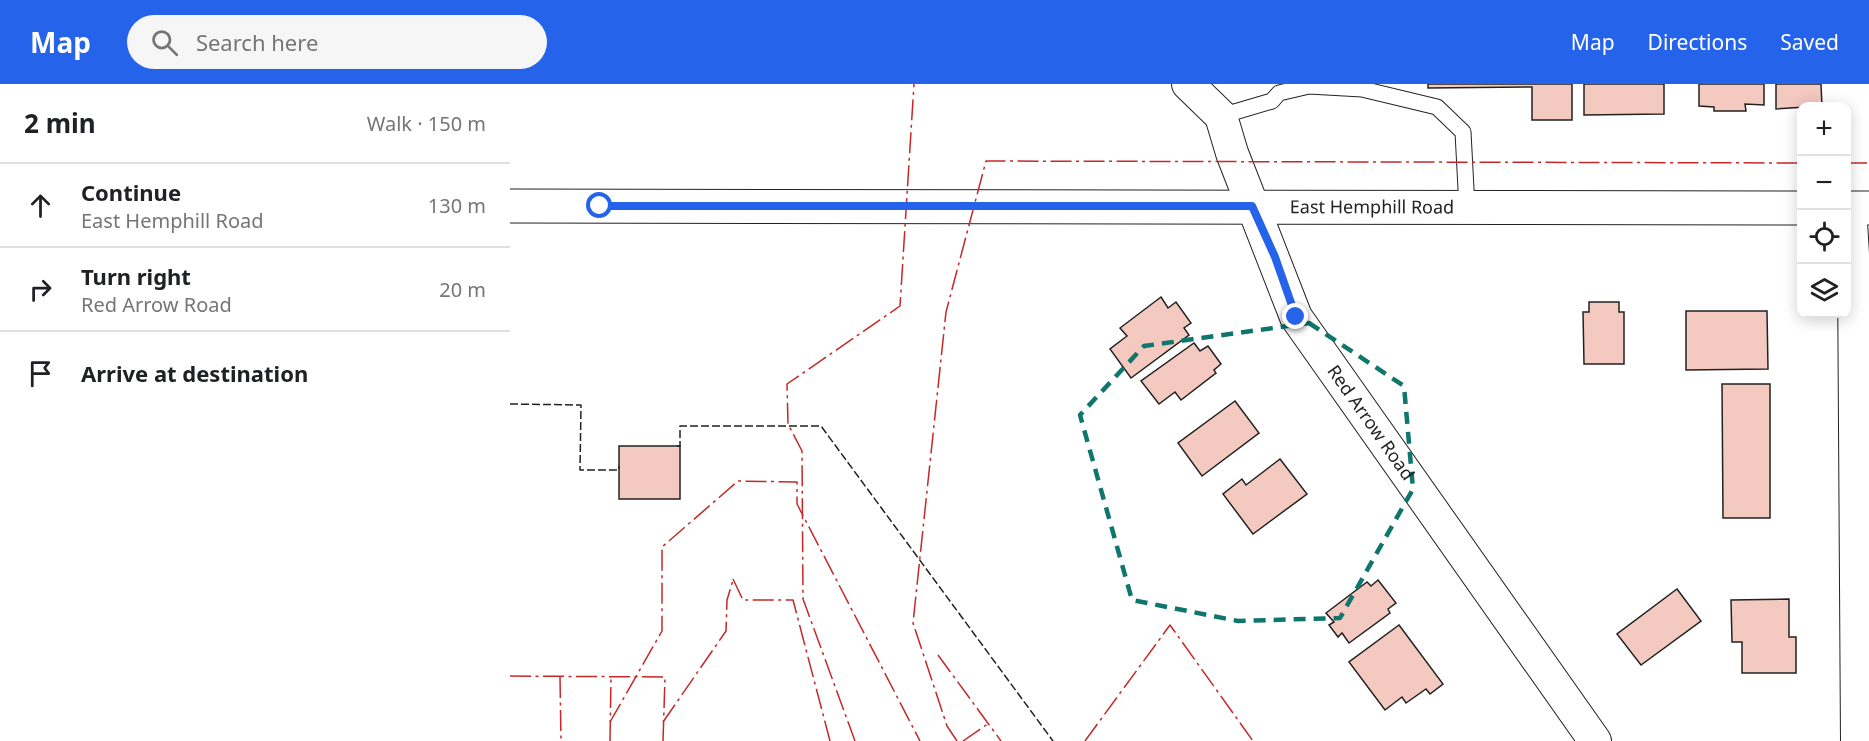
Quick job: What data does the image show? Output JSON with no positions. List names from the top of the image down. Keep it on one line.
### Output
{"streets":{"street":["East Hemphill Road","Red Arrow Road"]},"crossings":[["East Hemphill Road","Red Arrow Road"]],"page":{"header":"Map","search":"Search here","nav":["Map","Directions","Saved"],"heading":["2 min","Walk · 150 m"],"map_buttons":["+","−"],"list":[["Continue","East Hemphill Road","130 m"],["Turn right","Red Arrow Road","20 m"],"Arrive at destination"]}}
